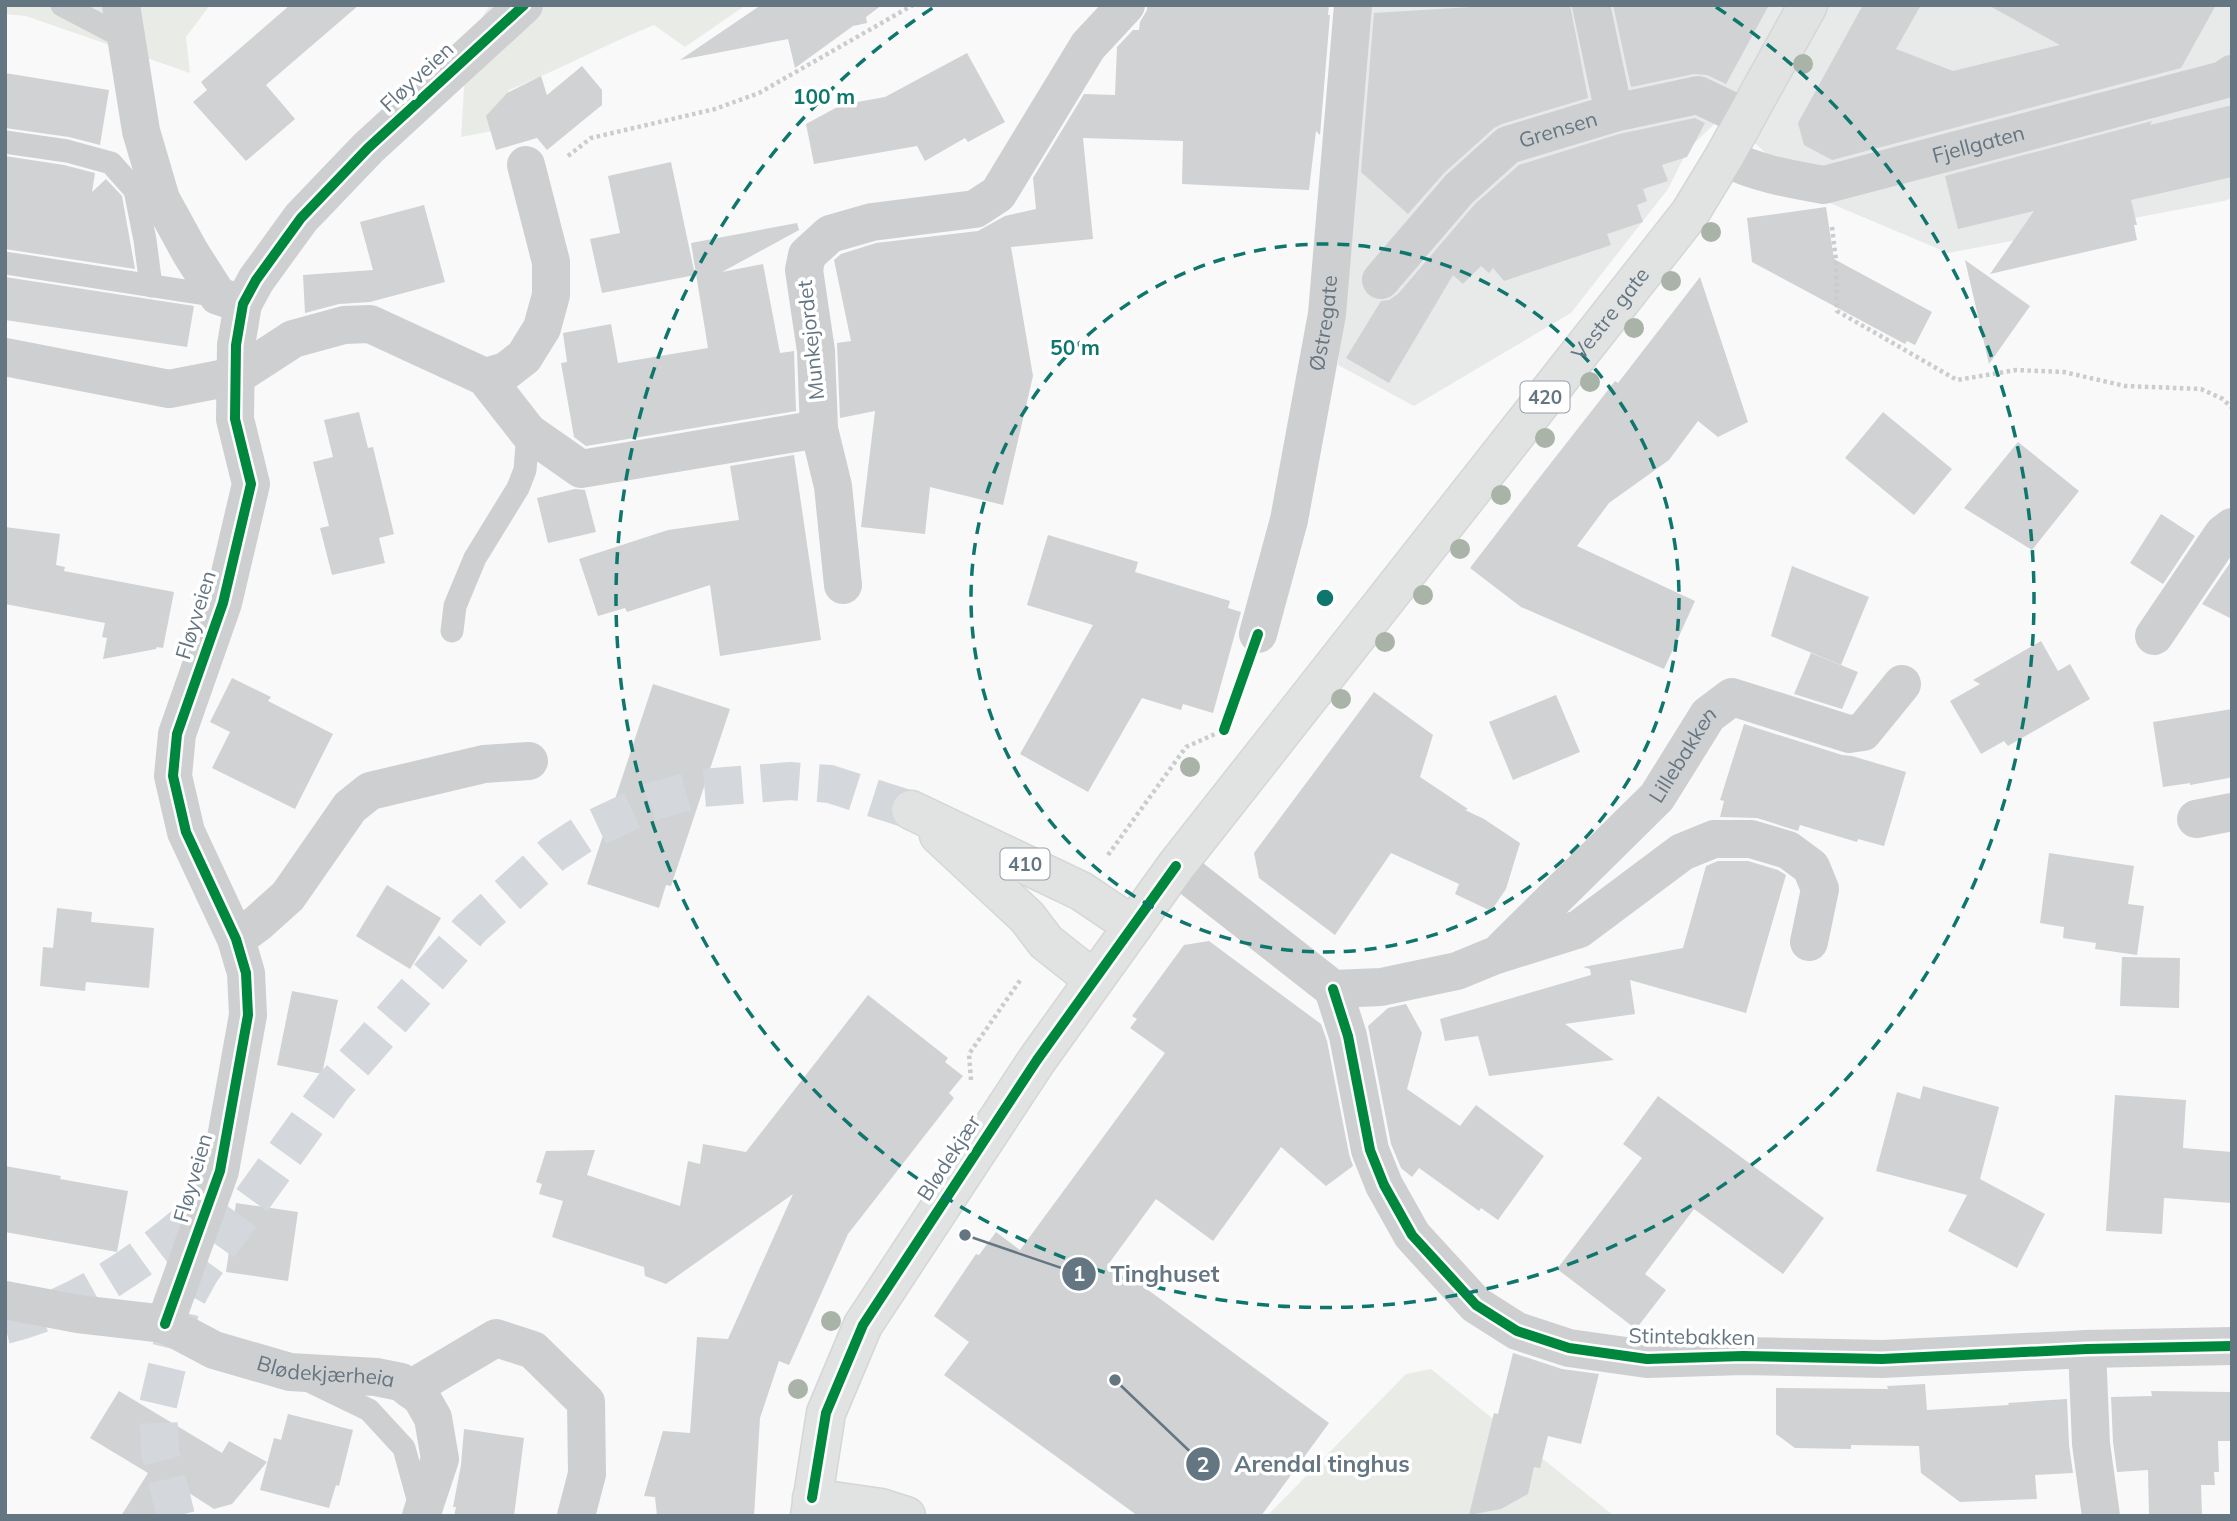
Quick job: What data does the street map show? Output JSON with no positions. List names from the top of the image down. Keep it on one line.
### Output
{"streets":{"main road":["Vestre gate","420","410","Blødekjær"],"street":["Fløyveien","Grensen","Fjellgaten","Østregate","Munkejordet","Lillebakken","Stintebakken","Blødekjærheia"]},"crossings":[["Fløyveien","Munkejordet"],["Fløyveien","Blødekjærheia"],["Grensen","Vestre gate"],["Fjellgaten","Vestre gate"],["Vestre gate","Blødekjær"],["Lillebakken","Stintebakken"],["410","Blødekjær"]],"places":["Tinghuset","Arendal tinghus"],"rings":["100 m","50 m"]}
